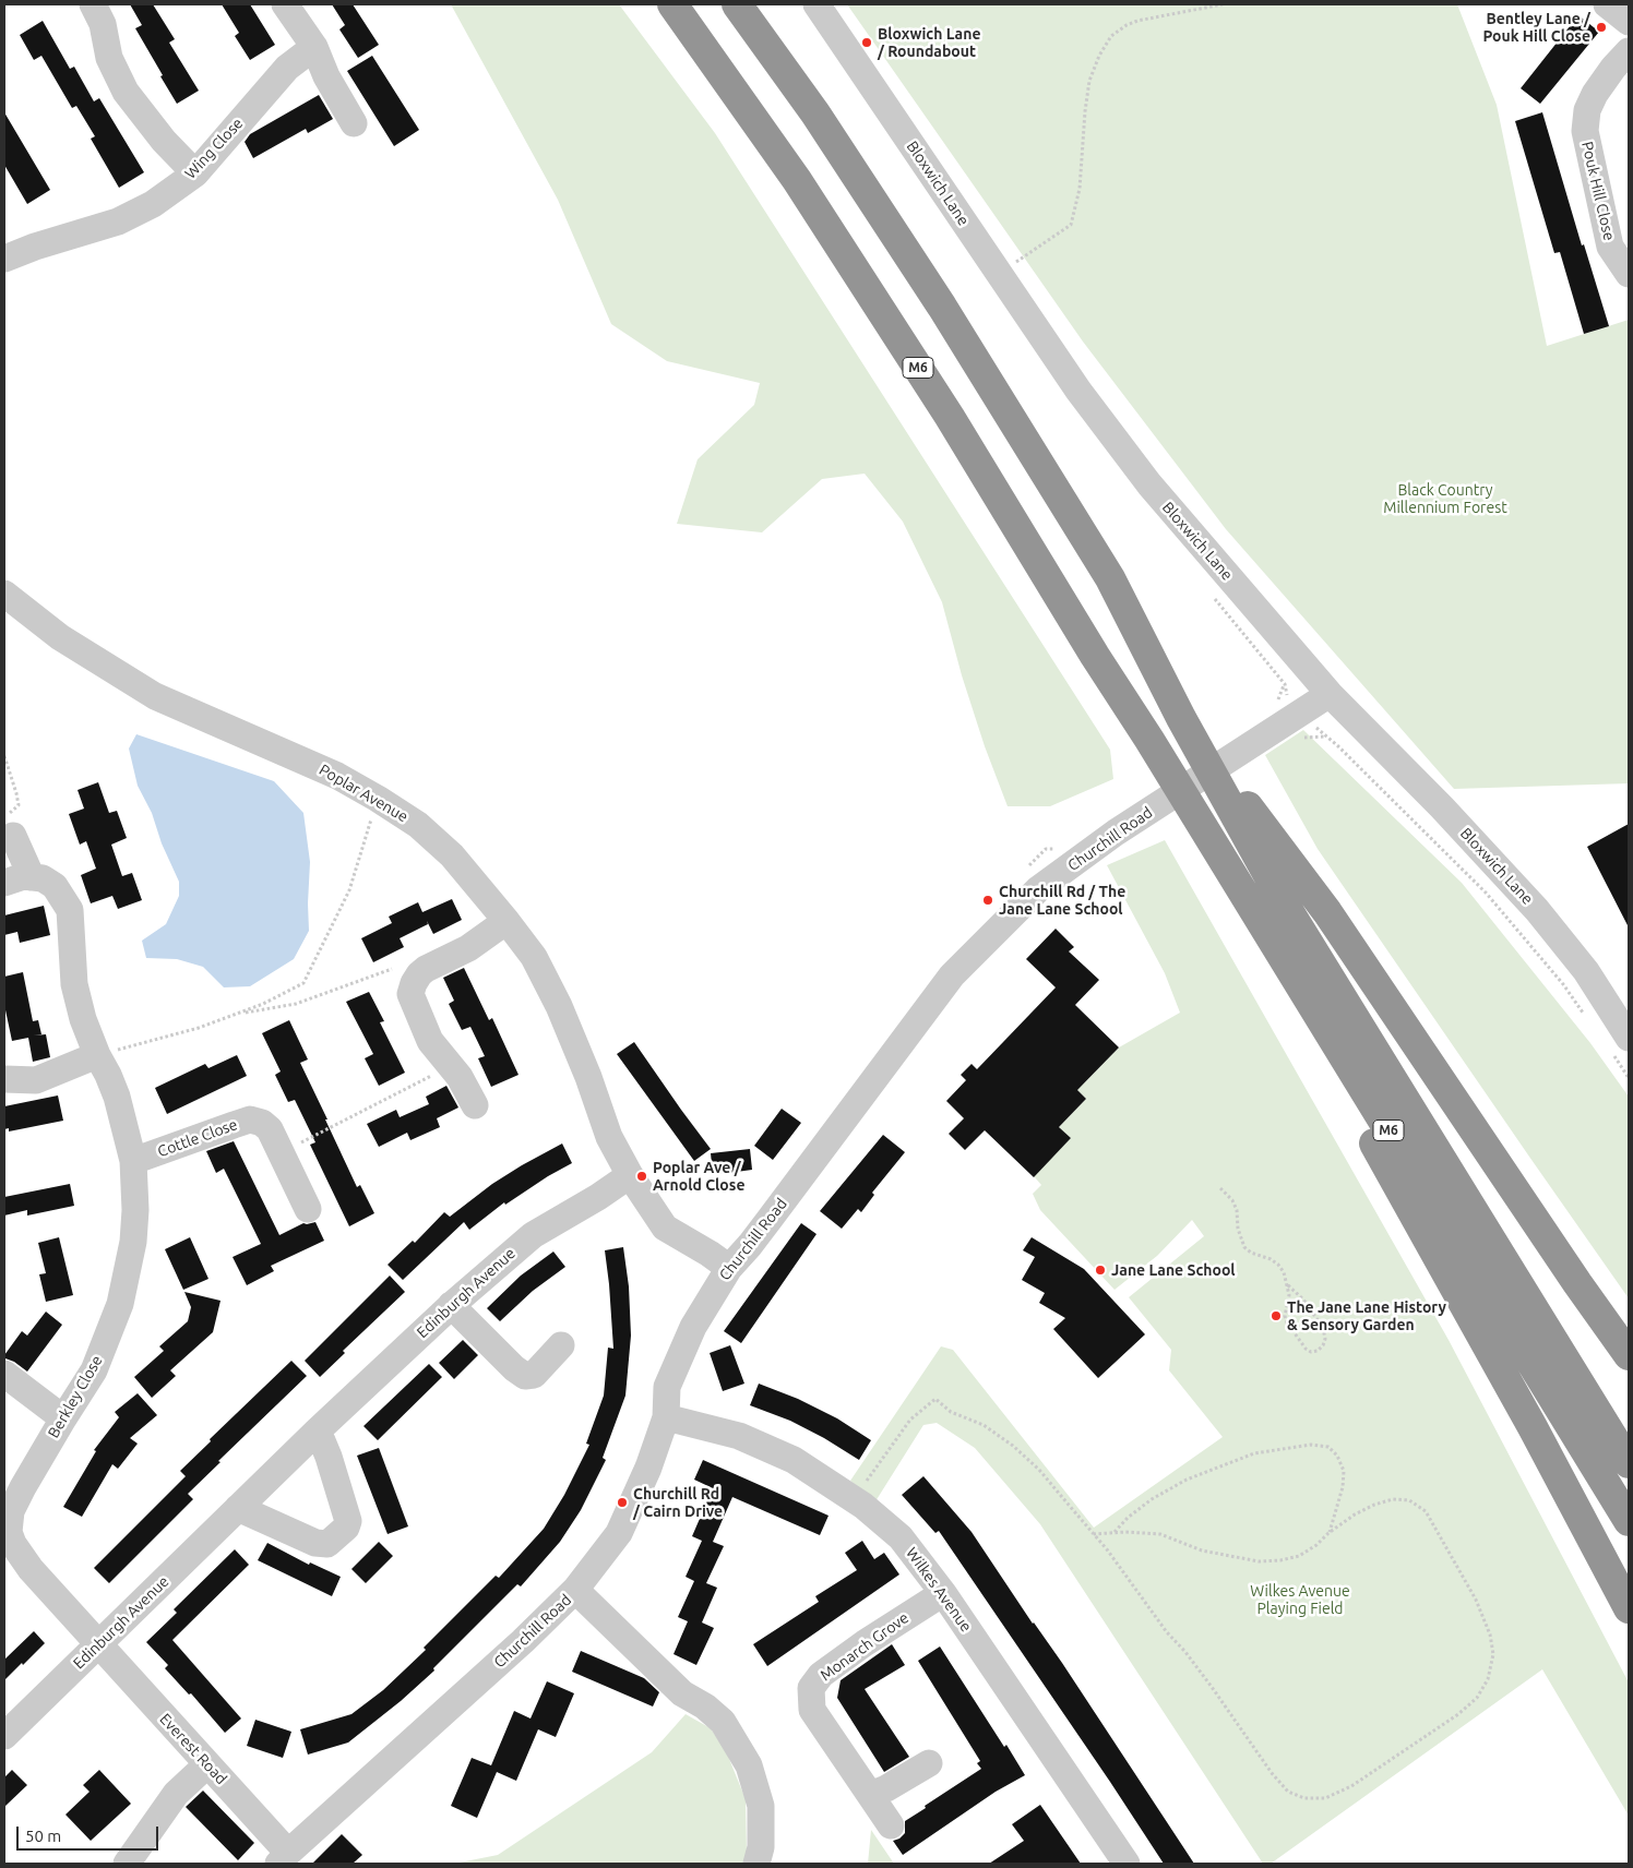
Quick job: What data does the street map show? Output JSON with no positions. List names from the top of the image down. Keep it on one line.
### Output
{"streets":{"highway":["M6"],"street":["Wing Close","Bloxwich Lane","Pouk Hill Close","Poplar Avenue","Churchill Road","Cottle Close","Edinburgh Avenue","Berkley Close","Wilkes Avenue","Monarch Grove","Everest Road"]},"crossings":[["Bloxwich Lane","Churchill Road"],["Poplar Avenue","Churchill Road"],["Poplar Avenue","Edinburgh Avenue"],["Churchill Road","Wilkes Avenue"],["Churchill Road","Everest Road"],["Cottle Close","Berkley Close"],["Edinburgh Avenue","Berkley Close"],["Edinburgh Avenue","Everest Road"],["Berkley Close","Everest Road"],["Wilkes Avenue","Monarch Grove"]],"parks":["Black Country Millennium Forest","Wilkes Avenue Playing Field"],"places":["Bentley Lane / Pouk Hill Close","Bloxwich Lane / Roundabout","Churchill Rd / The Jane Lane School","Poplar Ave / Arnold Close","Jane Lane School","The Jane Lane History & Sensory Garden","Churchill Rd / Cairn Drive"],"scale_bar":"50 m"}
